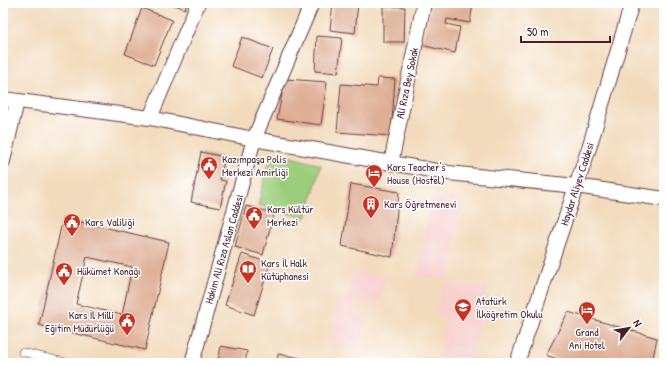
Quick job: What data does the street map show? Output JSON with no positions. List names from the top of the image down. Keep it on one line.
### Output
{"streets":{"street":["Ali Rıza Bey Sokak","Haydar Aliyev Caddesi","Hakim Ali Rıza Aslan Caddesi"]},"places":{"public building":["Kazımpaşa Polis Merkezi Amirliği","Kars Kültür Merkezi","Kars Valiliği","Hükümet Konağı","Kars İl Milli Eğitim Müdürlüğü"],"hotel":["Kars Teacher's House (Hostel)","Grand Ani Hotel"],"building":["Kars Öğretmenevi"],"library":["Kars İl Halk Kütüphanesi"],"school or university":["Atatürk İlköğretim Okulu"]},"scale_bar":"50 m","north":"top right"}
